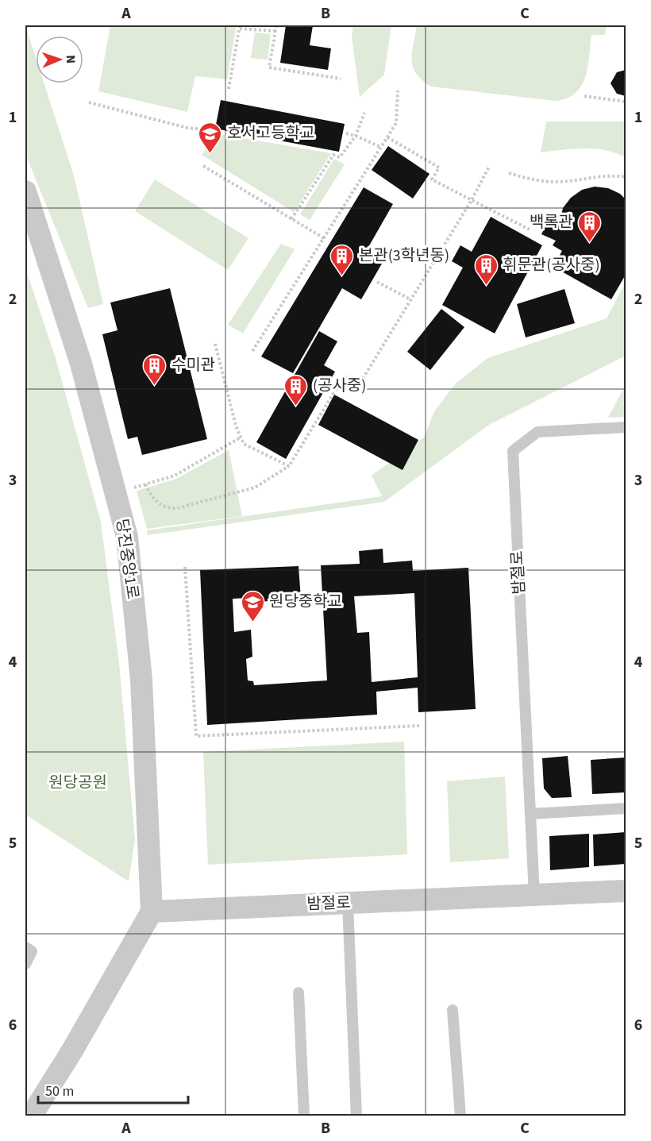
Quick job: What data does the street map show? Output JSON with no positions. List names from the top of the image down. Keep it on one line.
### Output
{"streets":{"street":["당진중앙1로","밤절로"]},"crossings":[["당진중앙1로","밤절로"]],"parks":["원당공원"],"places":{"school or university":["호서고등학교","원당중학교"],"building":["백록관","본관(3학년동)","휘문관(공사중)","수미관","(공사중)"]},"scale_bar":"50 m","north":"right","grid":{"columns":["A","B","C"],"rows":["1","2","3","4","5","6"]}}
